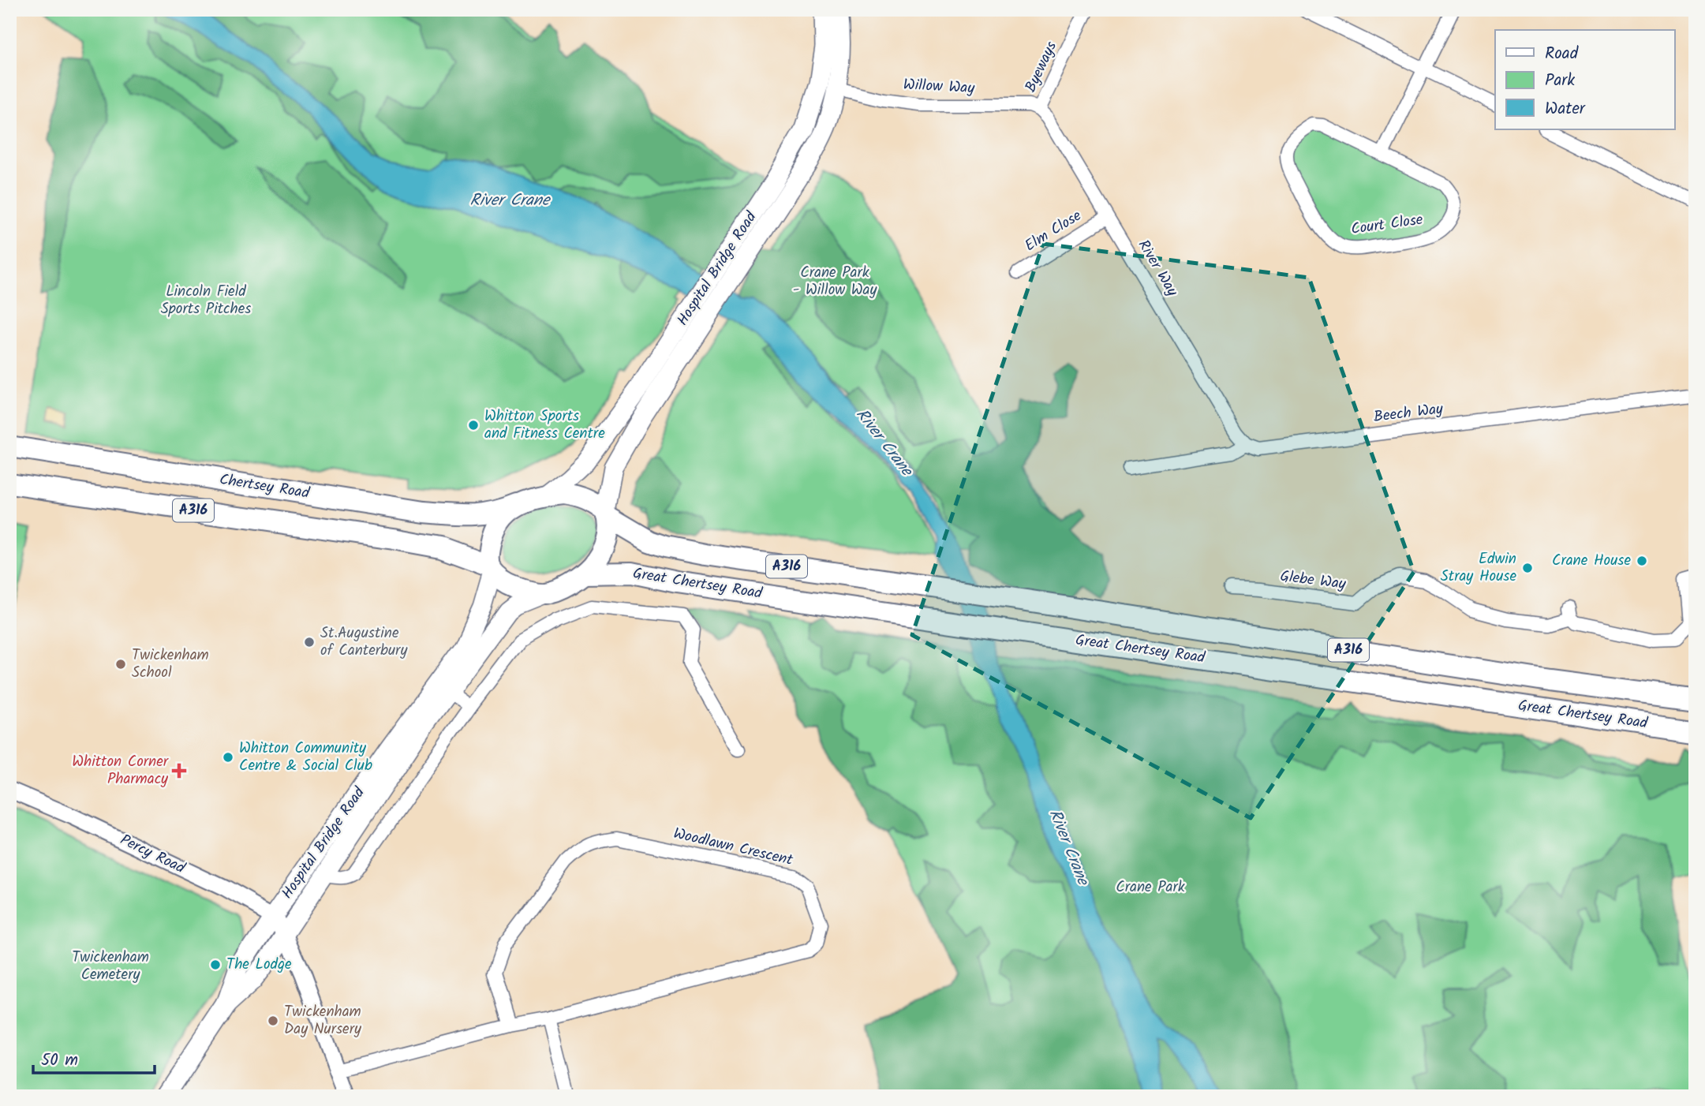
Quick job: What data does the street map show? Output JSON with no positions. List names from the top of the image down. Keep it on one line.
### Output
{"streets":{"highway":["Chertsey Road","A316","Great Chertsey Road"],"main road":["Hospital Bridge Road"],"street":["Byeways","Willow Way","Court Close","Elm Close","River Way","Beech Way","Glebe Way","Woodlawn Crescent","Percy Road"]},"crossings":[["Byeways","Willow Way"],["Byeways","River Way"],["Willow Way","River Way"],["Willow Way","Hospital Bridge Road"],["Elm Close","River Way"],["River Way","Beech Way"],["Hospital Bridge Road","Chertsey Road"],["Hospital Bridge Road","A316"],["Hospital Bridge Road","Great Chertsey Road"],["Hospital Bridge Road","Percy Road"],["Chertsey Road","A316"],["Chertsey Road","Great Chertsey Road"],["A316","Great Chertsey Road"],["Woodlawn Crescent","Percy Road"]],"water":["River Crane"],"parks":["Crane Park - Willow Way","Lincoln Field Sports Pitches","Crane Park","Twickenham Cemetery"],"places":{"other":["Whitton Sports and Fitness Centre","Crane House","Edwin Stray House","St.Augustine of Canterbury","Twickenham School","Whitton Community Centre & Social Club","The Lodge","Twickenham Day Nursery"],"health":["Whitton Corner Pharmacy"]},"legend":["Road","Park","Water"],"scale_bar":"50 m"}
